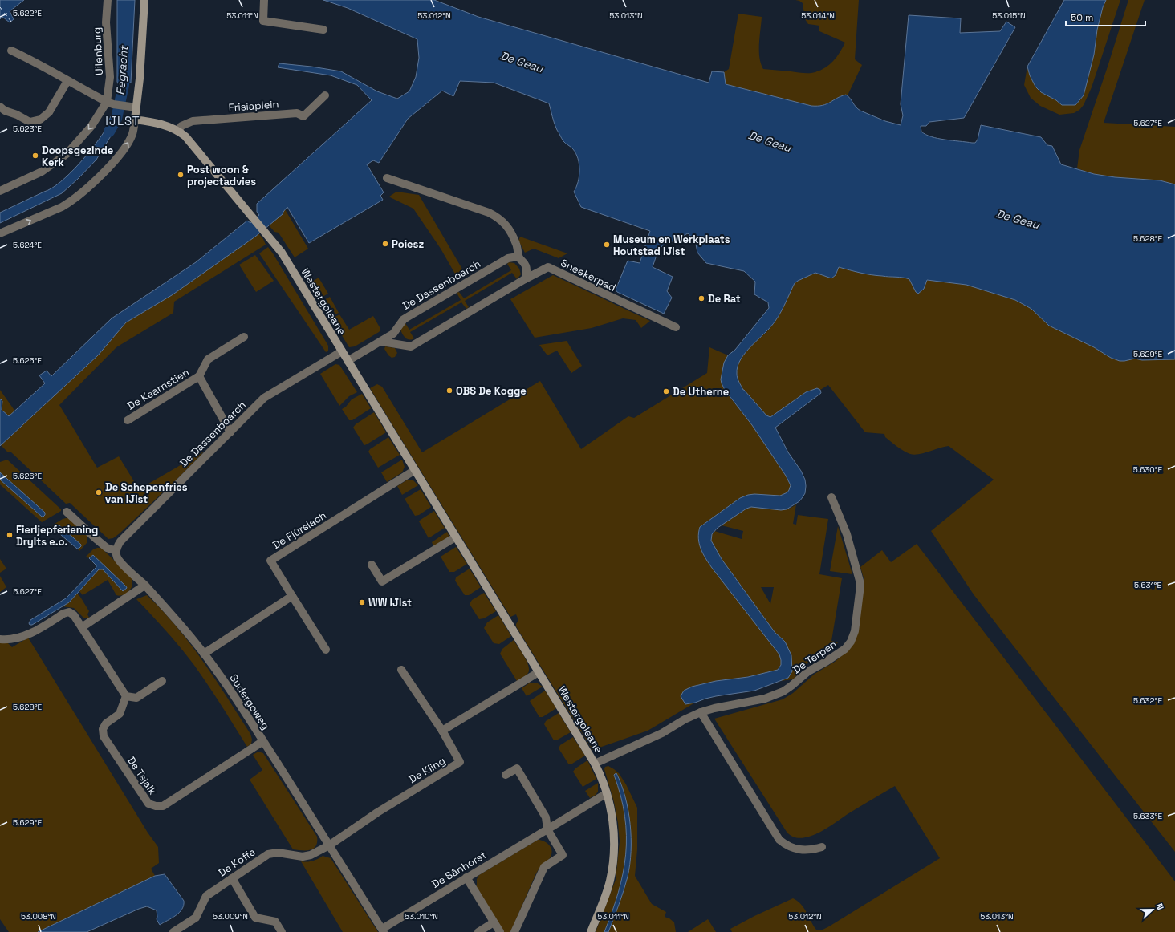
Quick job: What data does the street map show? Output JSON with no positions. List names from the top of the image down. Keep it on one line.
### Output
{"streets":{"street":["Uilenburg","Frisiaplein","Sneekerpad","De Dassenboarch","Westergoleane","De Kearnstien","De Fjûrslach","De Terpen","Sudergoweg","De Kling","De Tsjalk","De Koffe","De Sânhorst"]},"crossings":[["Frisiaplein","Westergoleane"],["De Dassenboarch","Westergoleane"],["De Dassenboarch","De Kearnstien"],["De Dassenboarch","Sudergoweg"],["Westergoleane","De Fjûrslach"],["Westergoleane","De Terpen"],["Westergoleane","De Sânhorst"],["Sudergoweg","De Kling"],["Sudergoweg","De Tsjalk"],["Sudergoweg","De Koffe"],["Sudergoweg","De Sânhorst"],["De Kling","De Koffe"]],"districts":["IJLST"],"water":["De Geau","Eegracht"],"places":["Doopsgezinde Kerk","Post woon & projectadvies","Poiesz","Museum en Werkplaats Houtstad IJlst","De Rat","OBS De Kogge","De Utherne","De Schepenfries van IJlst","Fierljepferiening Drylts e.o.","WW IJlst"],"scale_bar":"50 m","north":"right","coordinates":["5.622°E","53.011°N","53.012°N","53.013°N","53.014°N","53.015°N","5.627°E","5.623°E","5.628°E","5.624°E","5.629°E","5.625°E","5.630°E","5.626°E","5.631°E","5.632°E","5.633°E","53.008°N","53.009°N","53.010°N"]}
